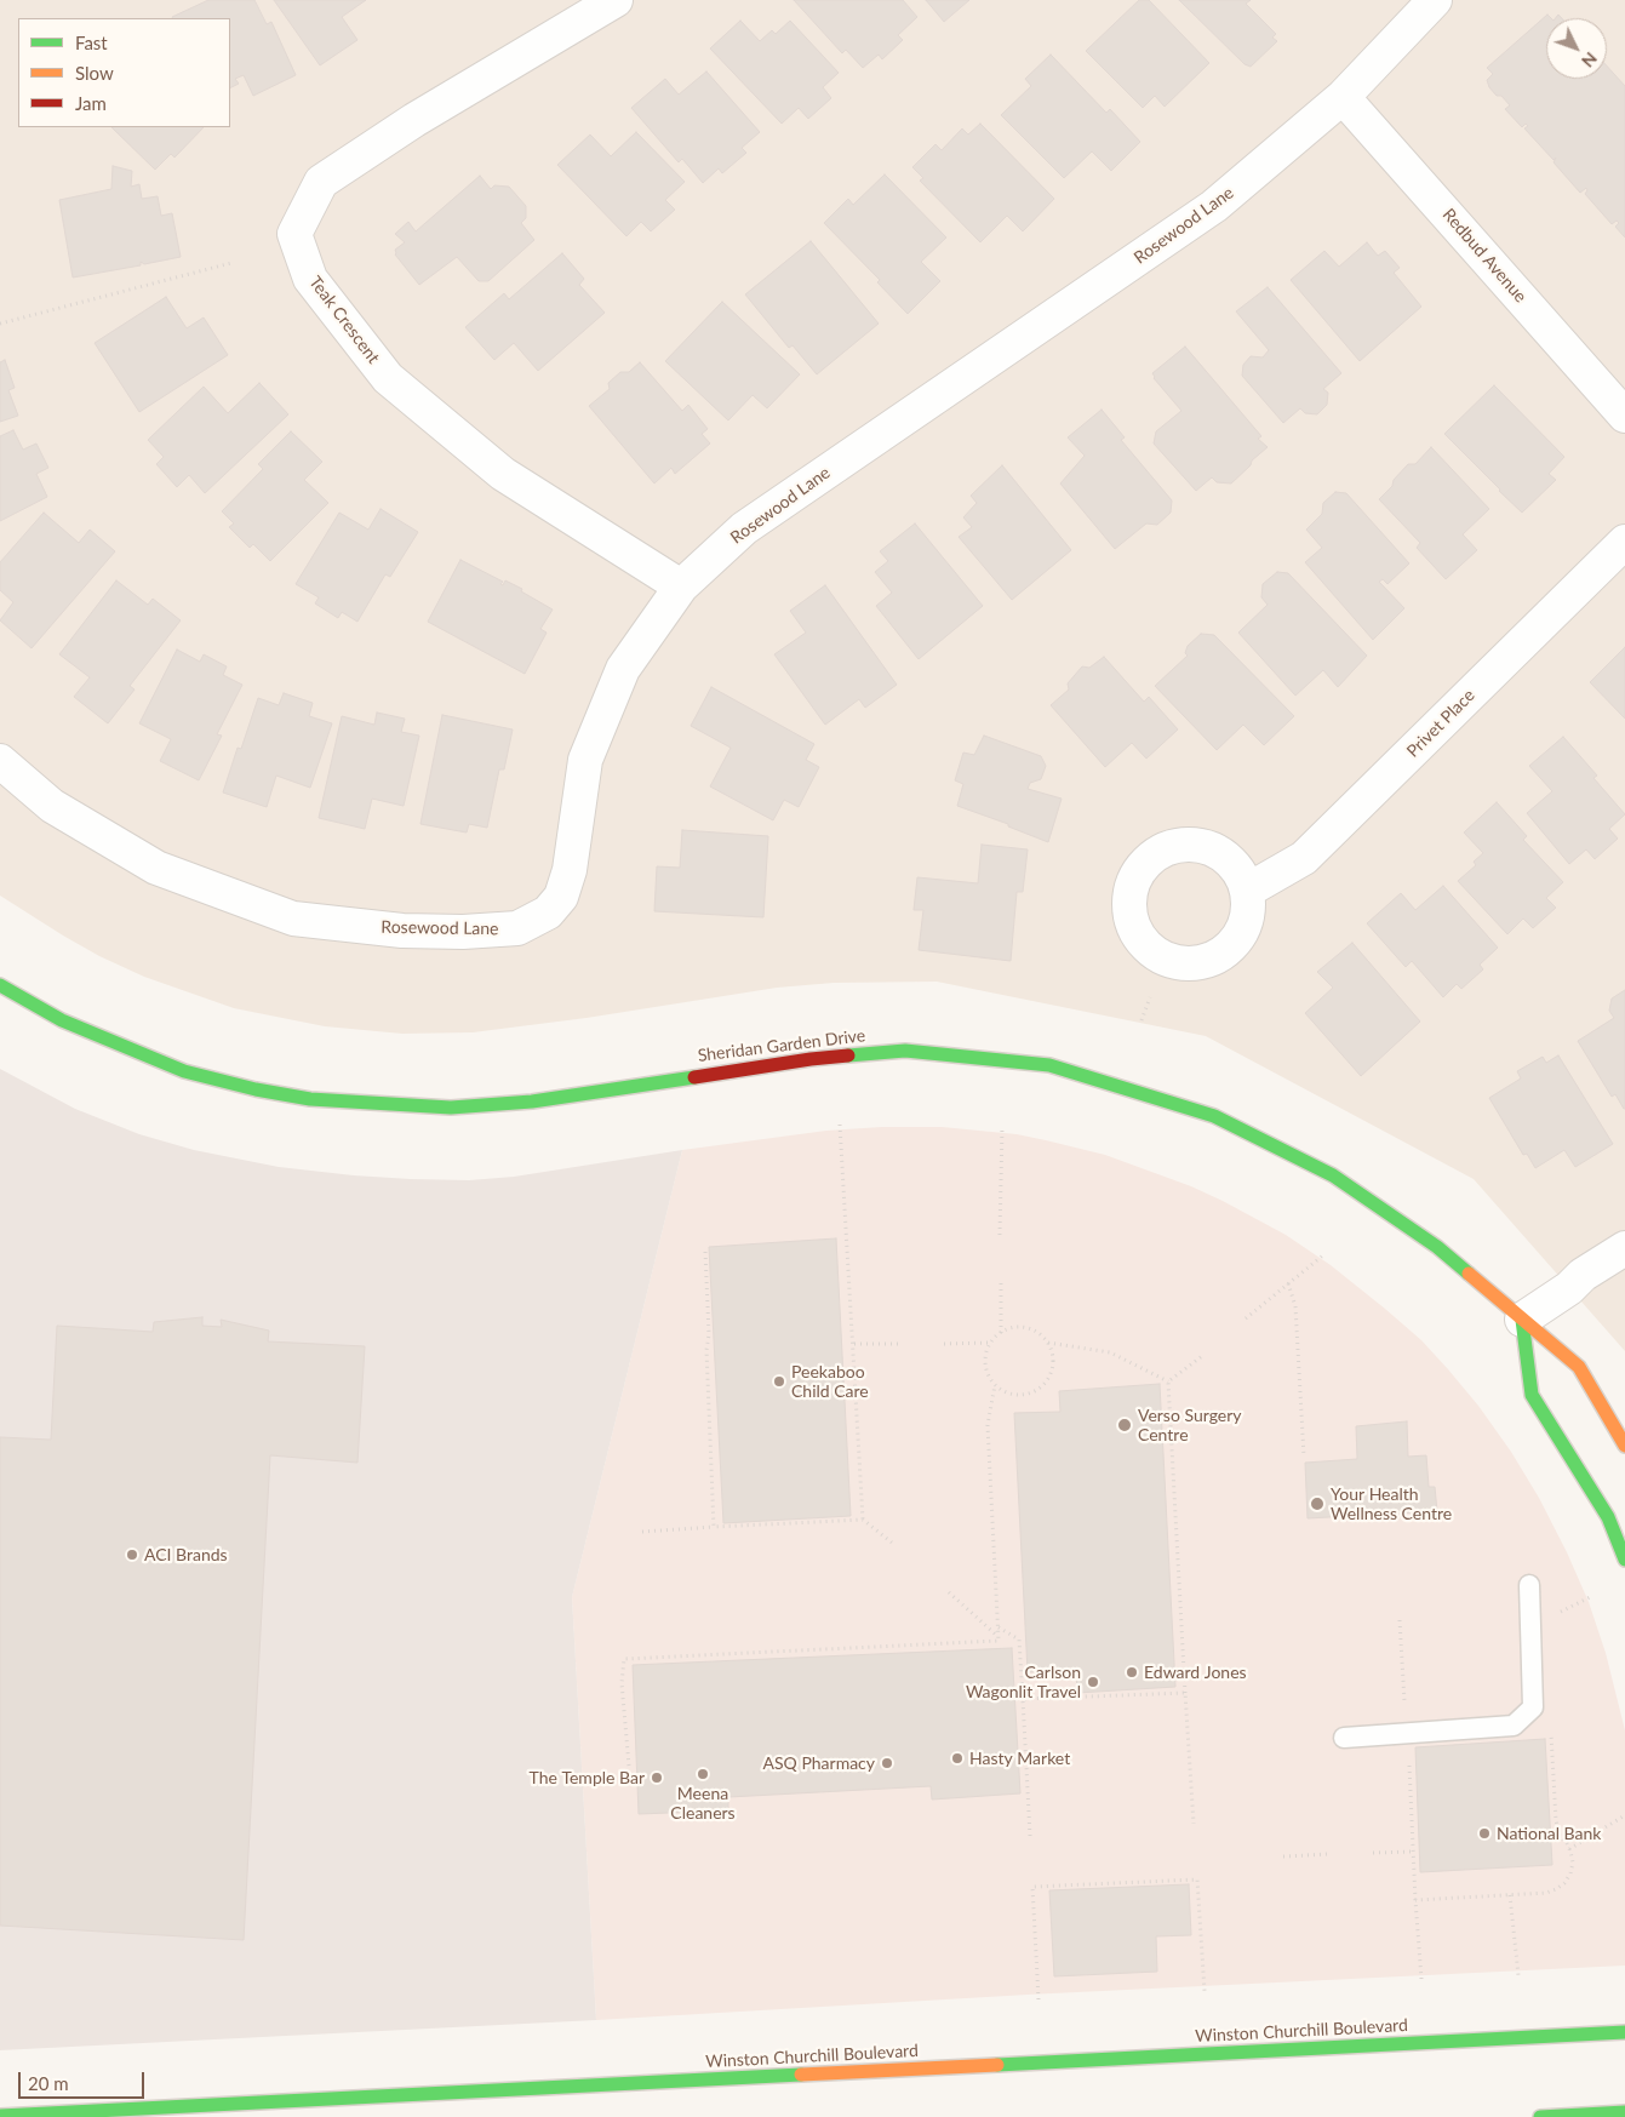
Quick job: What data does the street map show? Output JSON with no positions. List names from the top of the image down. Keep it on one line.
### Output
{"streets":{"street":["Rosewood Lane","Redbud Avenue","Teak Crescent","Privet Place","Sheridan Garden Drive","Winston Churchill Boulevard"]},"crossings":[["Rosewood Lane","Redbud Avenue"],["Rosewood Lane","Teak Crescent"]],"places":["Peekaboo Child Care","Verso Surgery Centre","Your Health Wellness Centre","ACI Brands","Edward Jones","Carlson Wagonlit Travel","Hasty Market","ASQ Pharmacy","Meena Cleaners","The Temple Bar","National Bank"],"legend":["Fast","Slow","Jam"],"scale_bar":"20 m","north":"bottom right"}
